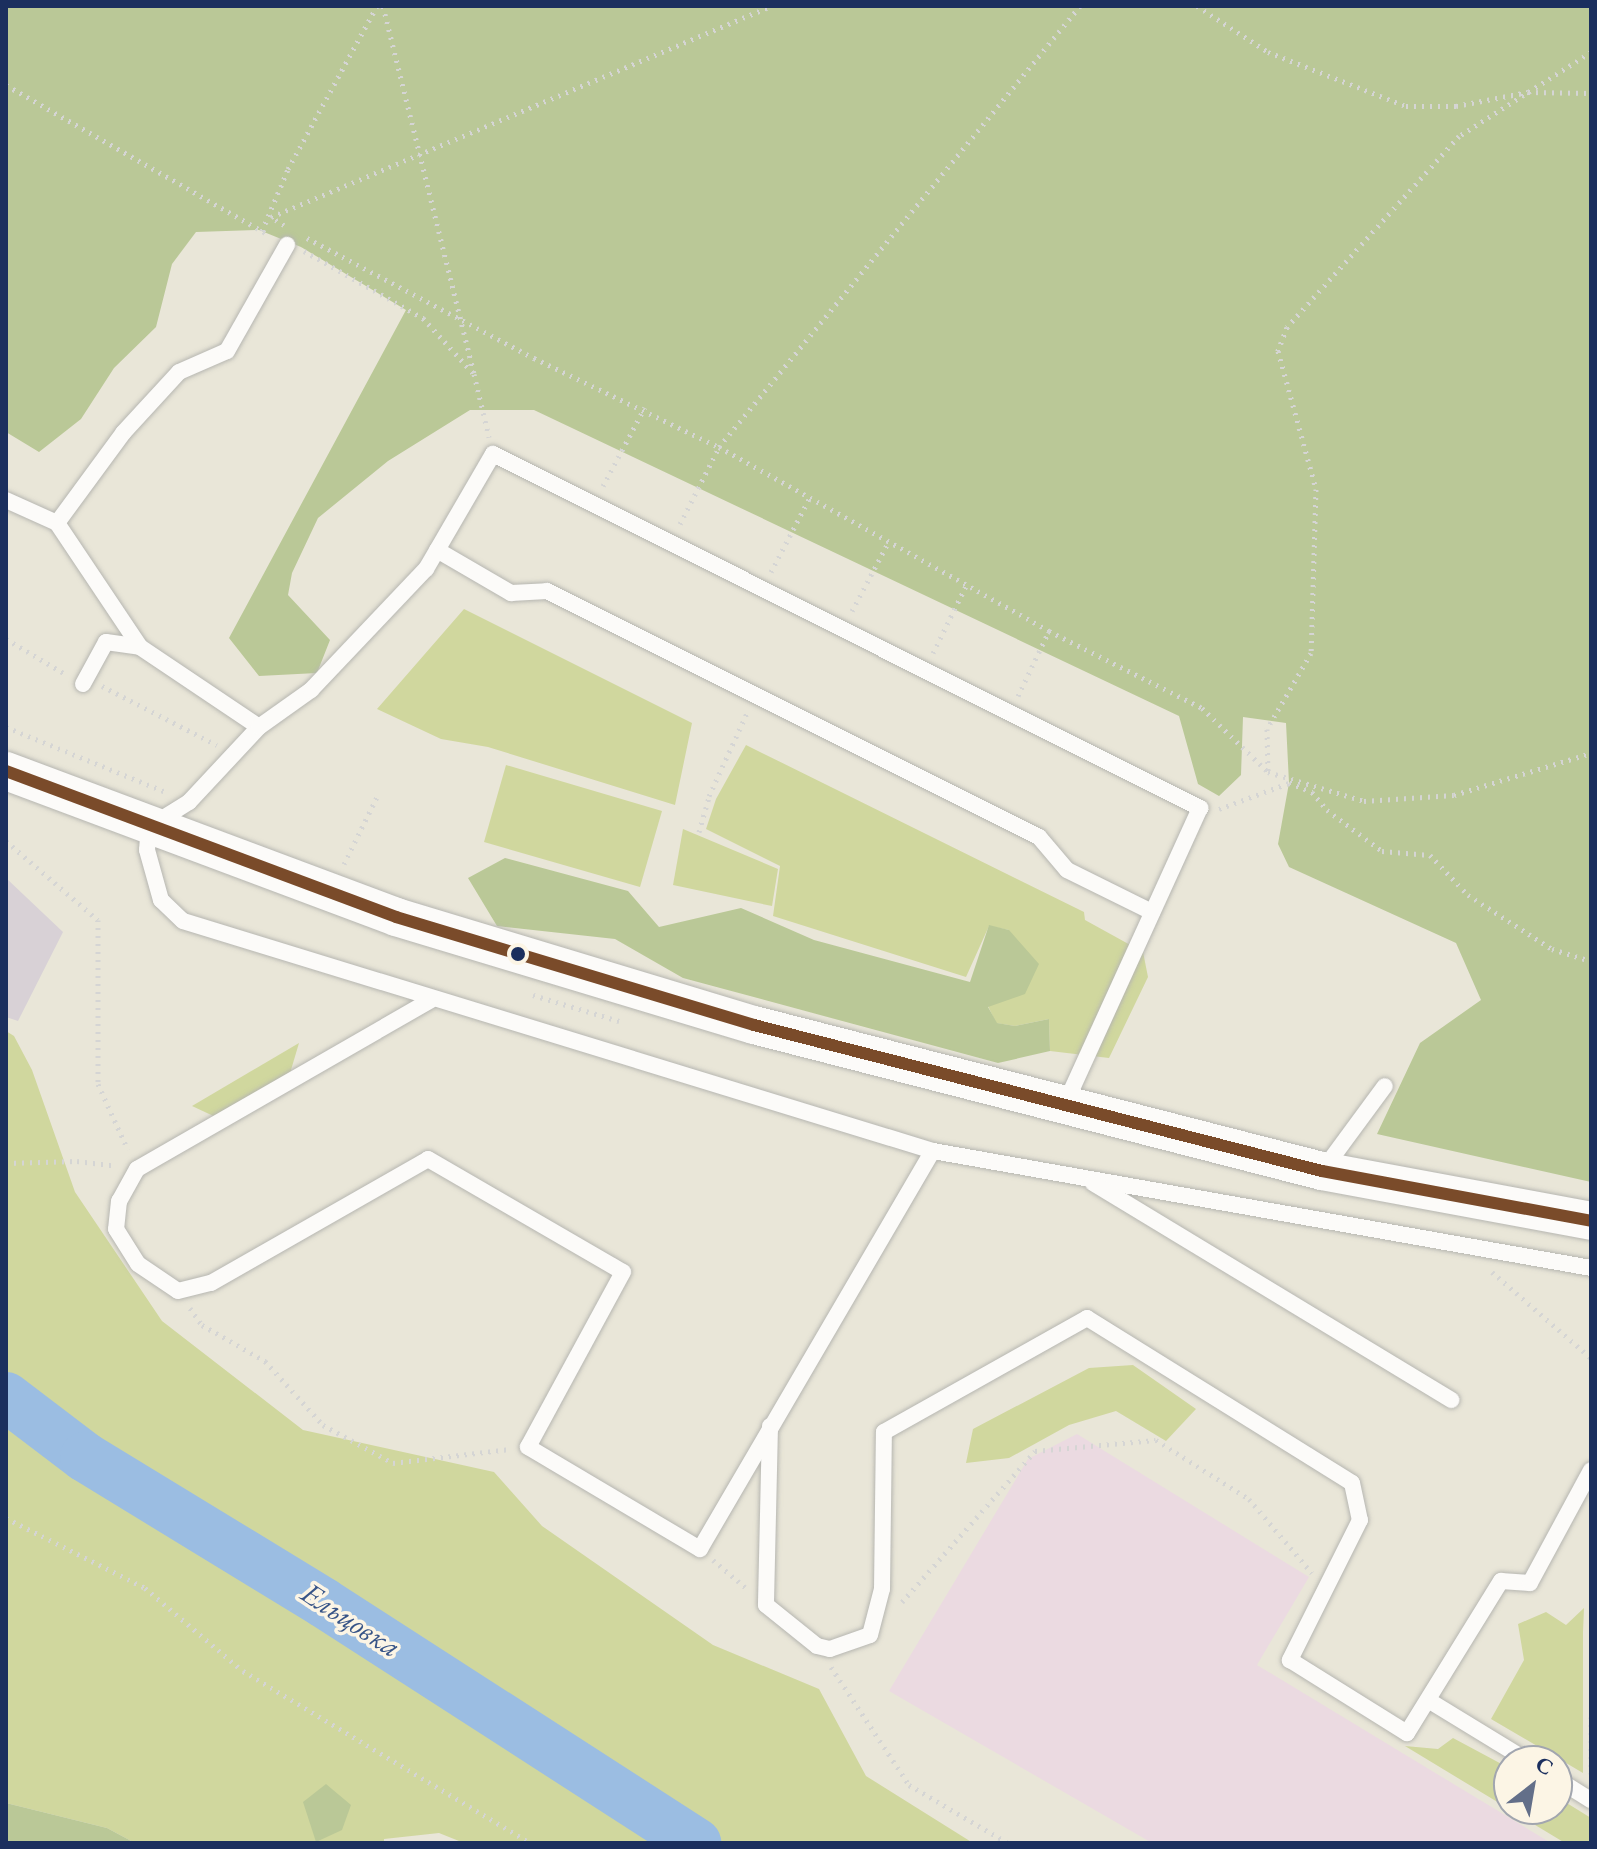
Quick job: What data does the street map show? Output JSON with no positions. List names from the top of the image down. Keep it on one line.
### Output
{"water":["Ельцовка"],"north":"top right"}
